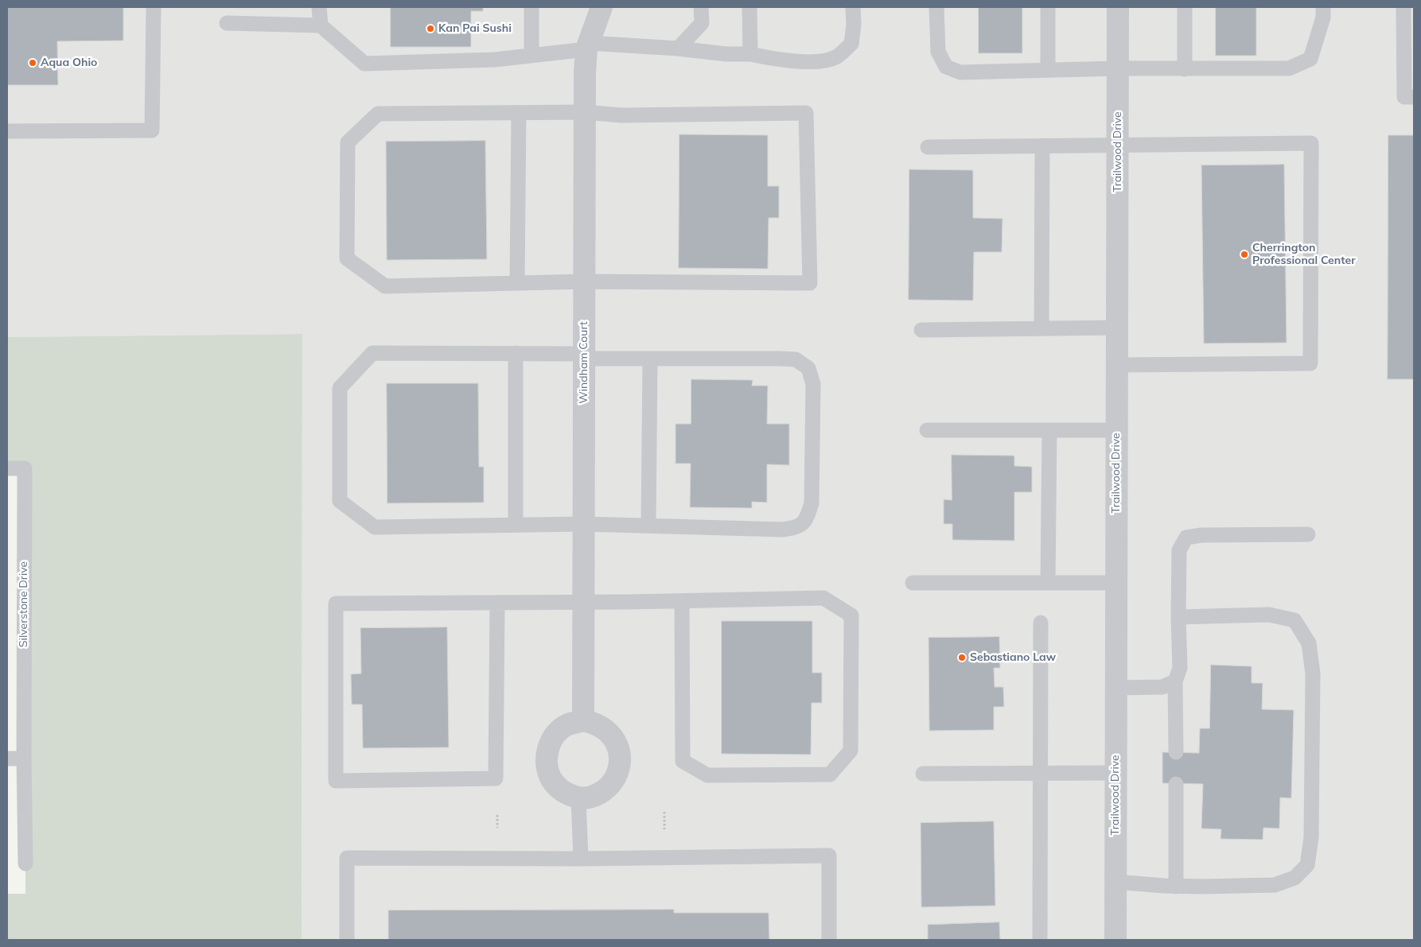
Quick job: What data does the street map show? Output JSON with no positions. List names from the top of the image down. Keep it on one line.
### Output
{"streets":{"street":["Trailwood Drive","Windham Court"],"lane":["Silverstone Drive"]},"places":["Kan Pai Sushi","Aqua Ohio","Cherrington Professional Center","Sebastiano Law"]}
